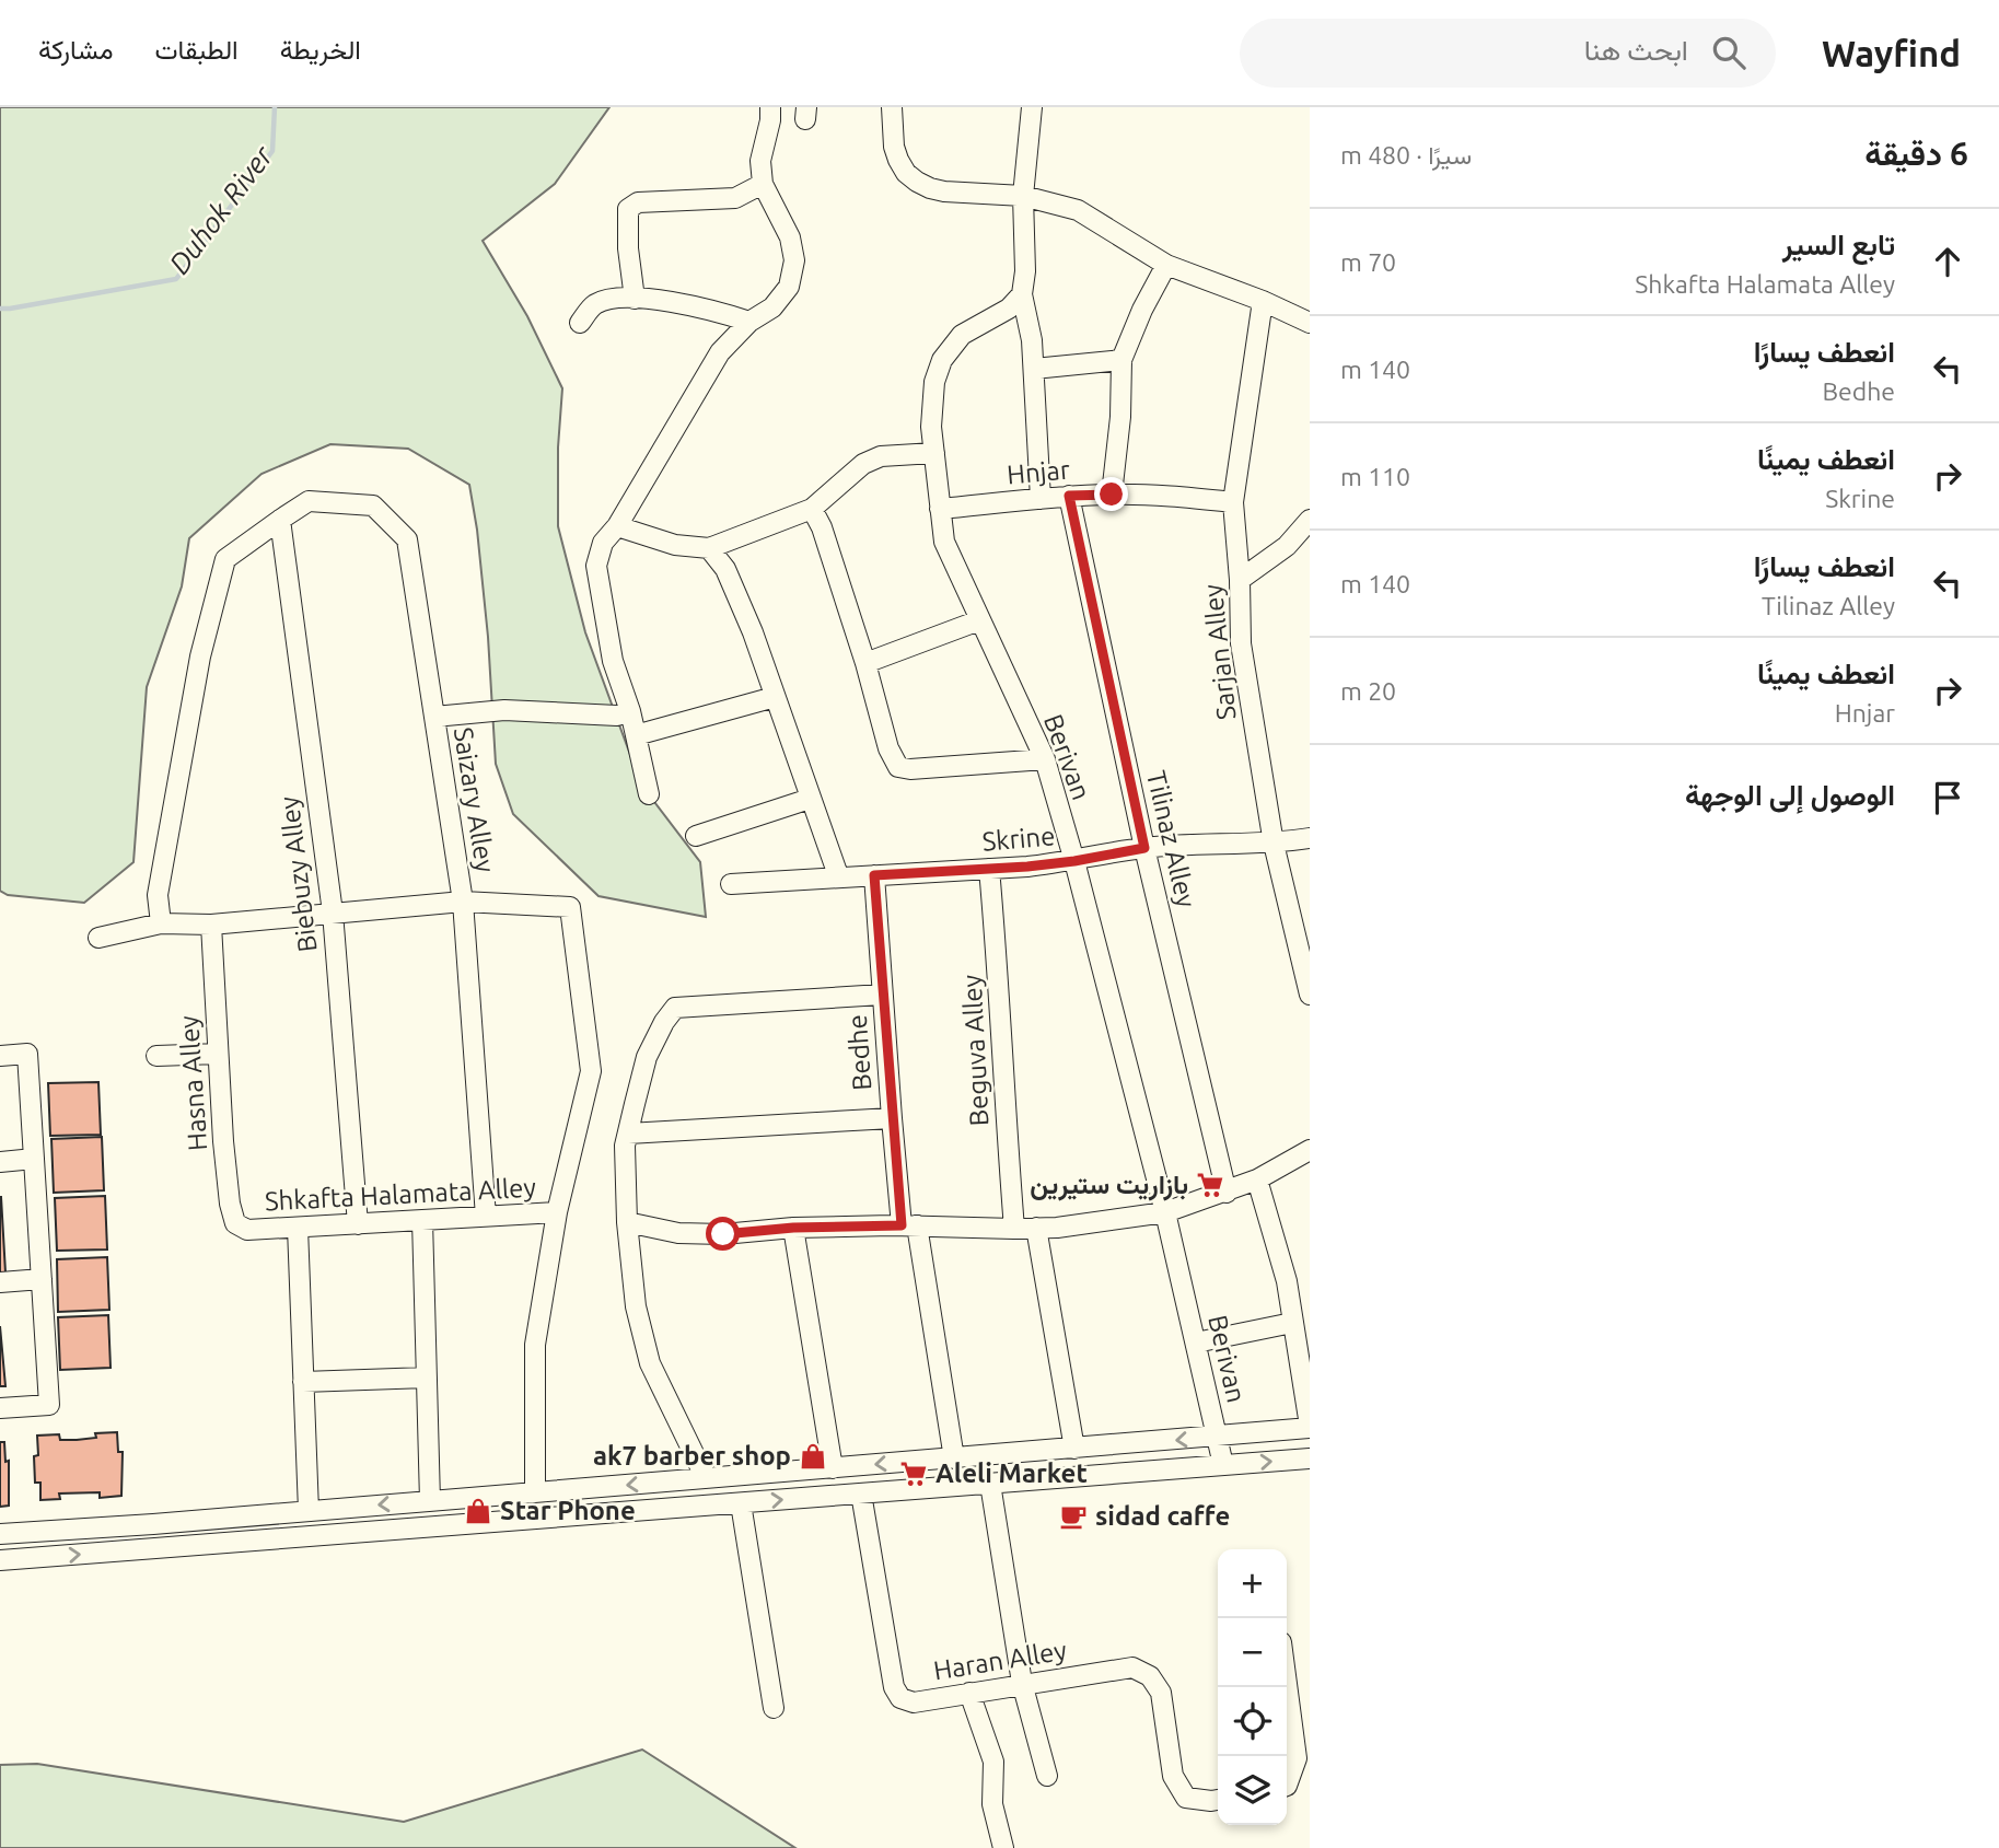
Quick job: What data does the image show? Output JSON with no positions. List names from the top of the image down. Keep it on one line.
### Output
{"streets":{"street":["Hnjar","Sarjan Alley","Berivan","Saizary Alley","Skrine","Tilinaz Alley","Biebuzy Alley","Beguva Alley","Bedhe","Hasna Alley","Shkafta Halamata Alley","Haran Alley"]},"crossings":[["Hnjar","Sarjan Alley"],["Hnjar","Berivan"],["Hnjar","Tilinaz Alley"],["Sarjan Alley","Skrine"],["Berivan","Skrine"],["Saizary Alley","Biebuzy Alley"],["Saizary Alley","Shkafta Halamata Alley"],["Skrine","Tilinaz Alley"],["Skrine","Beguva Alley"],["Skrine","Bedhe"],["Biebuzy Alley","Shkafta Halamata Alley"],["Hasna Alley","Shkafta Halamata Alley"]],"water":["Duhok River"],"places":{"supermarket":["بازاريت ستيرين","Aleli Market"],"shop":["ak7 barber shop","Star Phone"],"cafe":["sidad caffe"]},"page":{"header":"Wayfind","search":"ابحث هنا","nav":["الخريطة","الطبقات","مشاركة"],"heading":["6 دقيقة","سيرًا · 480 m"],"list":[["تابع السير","Shkafta Halamata Alley","70 m"],["انعطف يسارًا","Bedhe","140 m"],["انعطف يمينًا","Skrine","110 m"],["انعطف يسارًا","Tilinaz Alley","140 m"],["انعطف يمينًا","Hnjar","20 m"],"الوصول إلى الوجهة"],"map_buttons":["+","−"]}}
